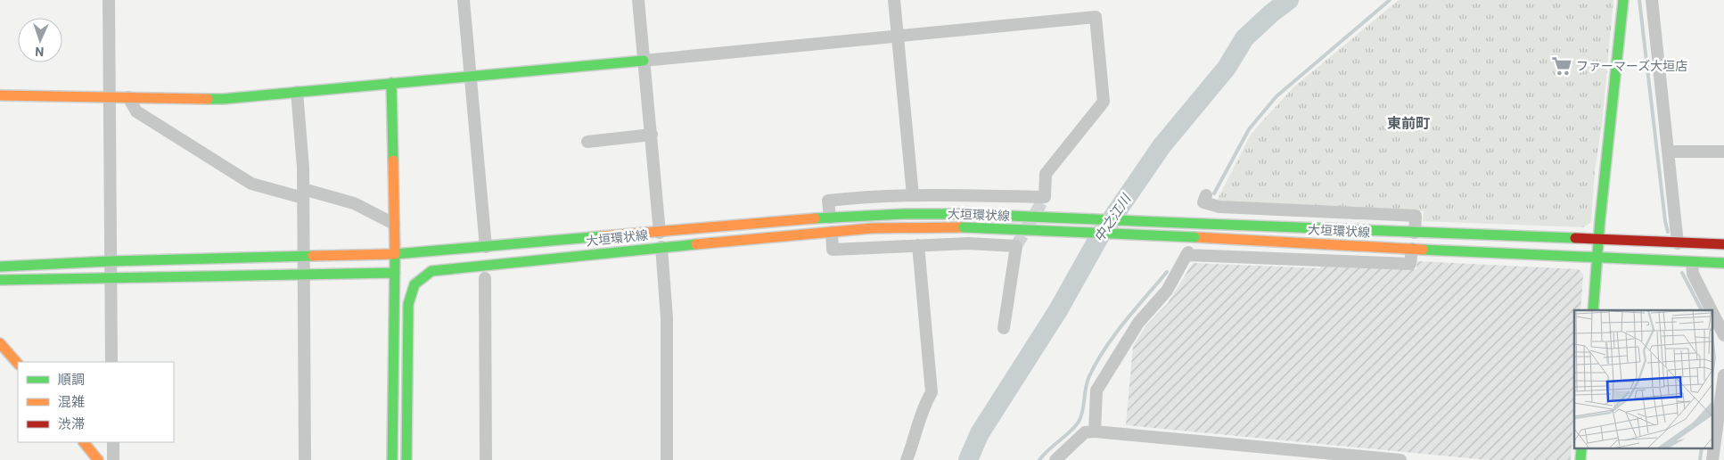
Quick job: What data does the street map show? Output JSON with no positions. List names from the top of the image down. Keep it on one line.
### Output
{"streets":{"main road":["大垣環状線"]},"districts":["東前町"],"water":["中之江川"],"places":{"supermarket":["ファーマーズ大垣店"]},"legend":["順調","混雑","渋滞"],"north":"bottom"}
